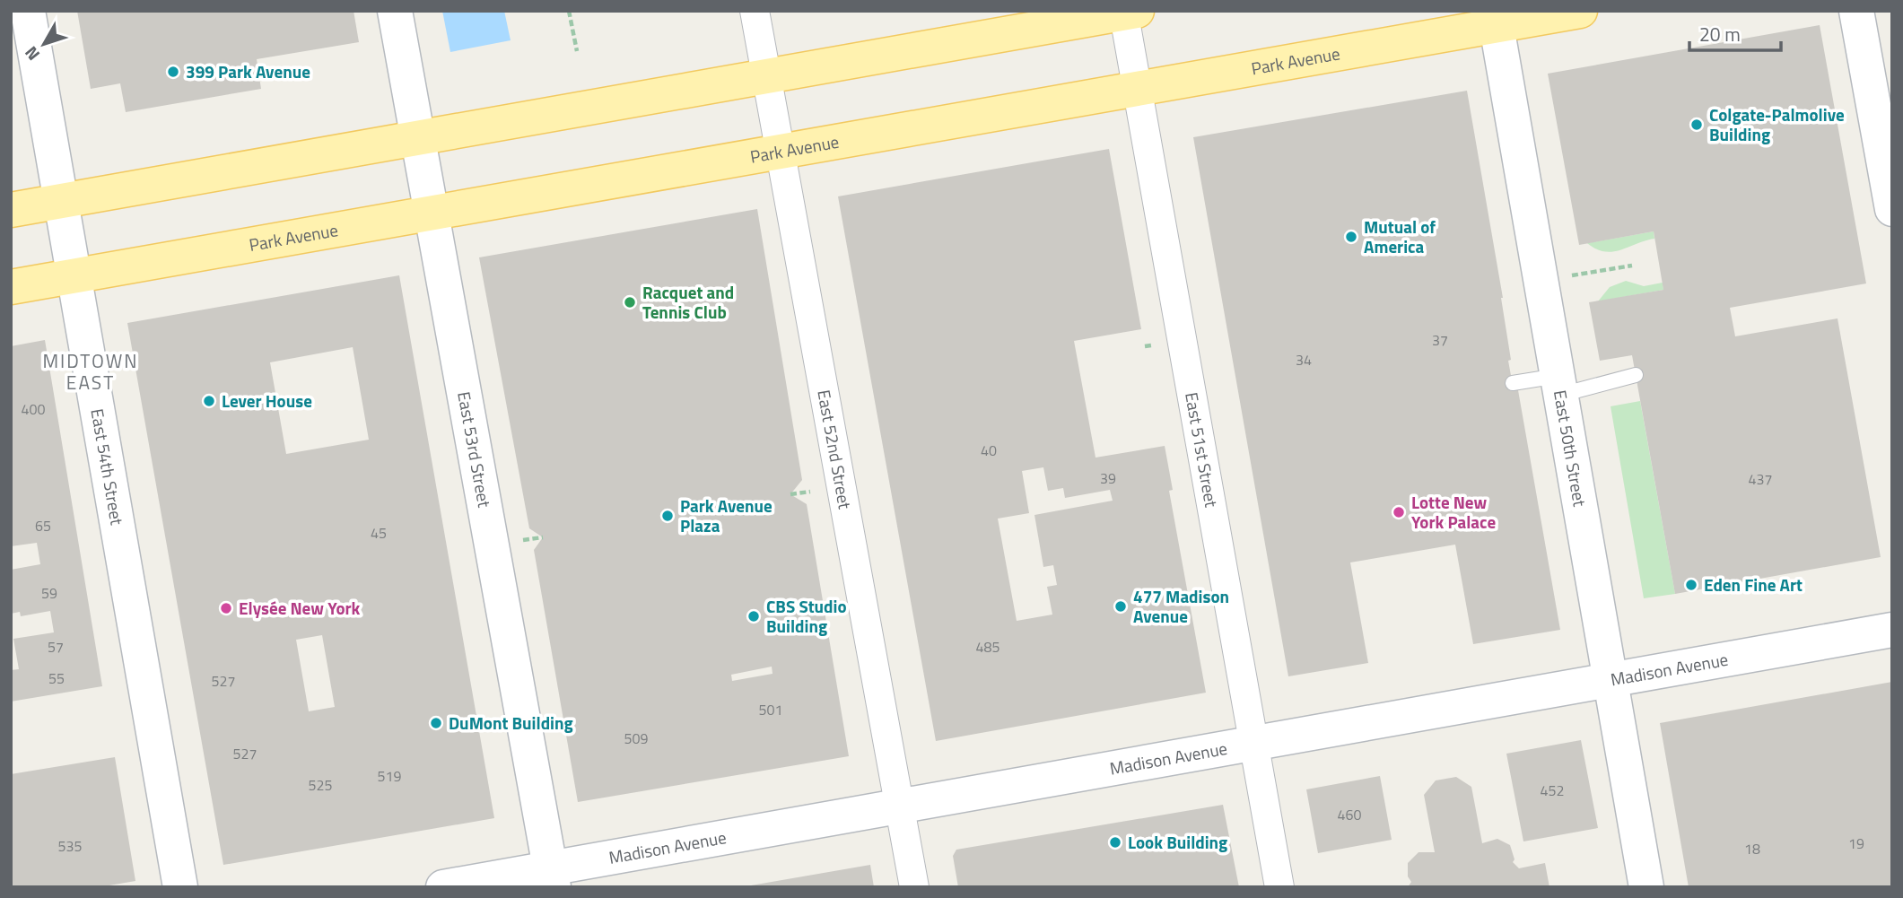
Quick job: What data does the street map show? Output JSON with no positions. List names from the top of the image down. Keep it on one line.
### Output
{"streets":{"main road":["Park Avenue","East 50th Street","East 53rd Street","East 54th Street","Madison Avenue"],"street":["East 51st Street","East 52nd Street"]},"crossings":[["Park Avenue","East 51st Street"],["Park Avenue","East 50th Street"],["Park Avenue","East 53rd Street"],["Park Avenue","East 52nd Street"],["Park Avenue","East 54th Street"],["East 51st Street","Madison Avenue"],["East 50th Street","Madison Avenue"],["East 53rd Street","Madison Avenue"],["East 52nd Street","Madison Avenue"]],"districts":["MIDTOWN EAST"],"places":["399 Park Avenue","Colgate-Palmolive Building","Mutual of America","Racquet and Tennis Club","Lever House","Lotte New York Palace","Park Avenue Plaza","Eden Fine Art","477 Madison Avenue","Elysée New York","CBS Studio Building","DuMont Building","Look Building"],"house_numbers":["37","34","400","40","39","437","65","45","59","57","485","55","527","501","509","527","519","525","452","460","19","535","18"],"scale_bar":"20 m","north":"bottom left"}
